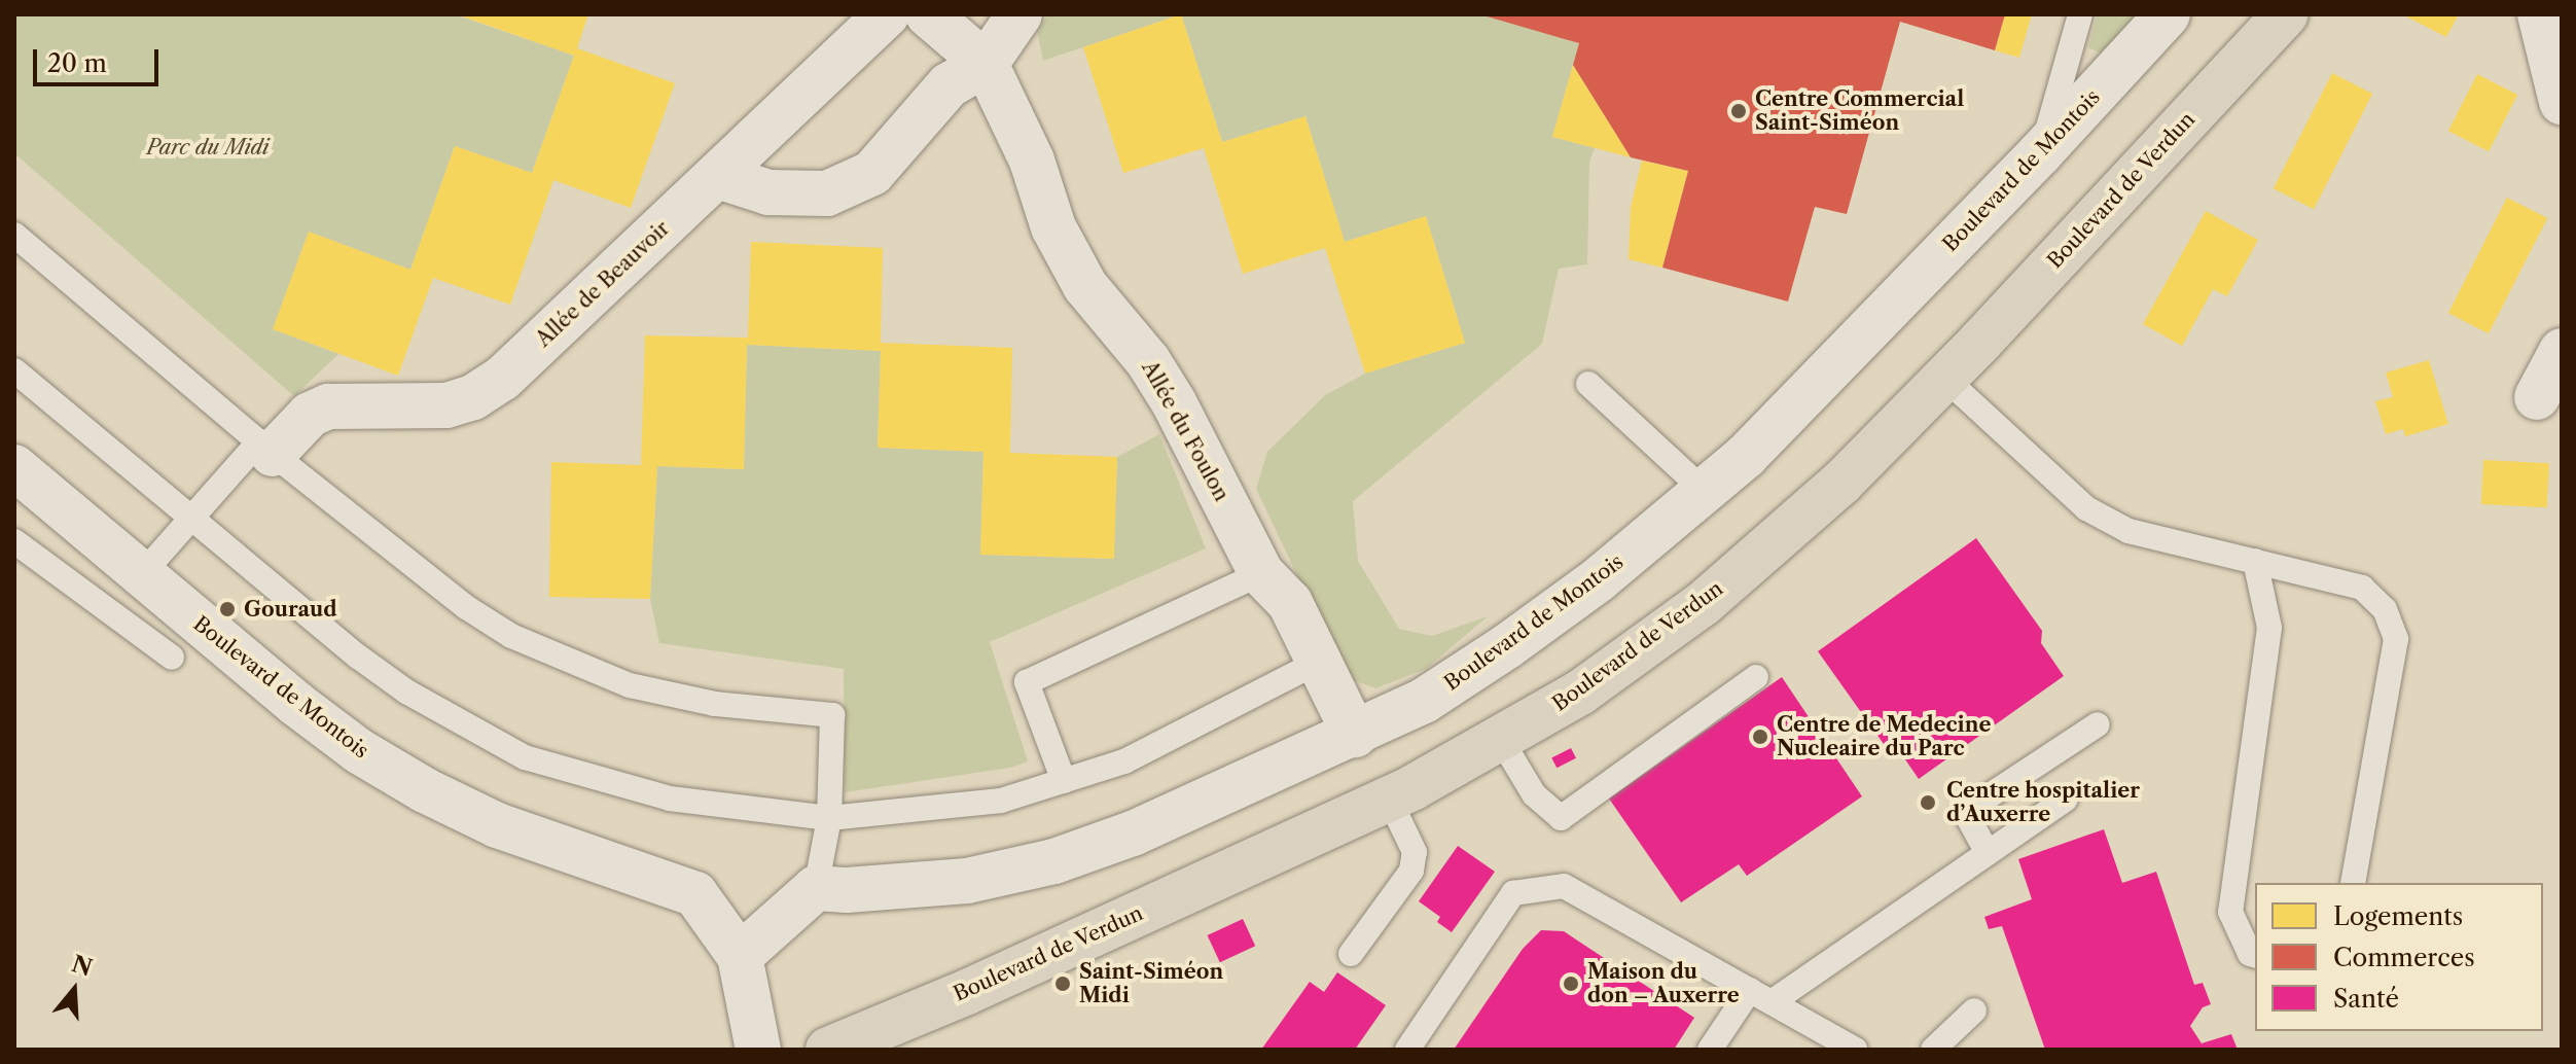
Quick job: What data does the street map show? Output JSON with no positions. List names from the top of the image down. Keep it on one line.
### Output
{"streets":{"main road":["Boulevard de Verdun"],"street":["Boulevard de Montois","Allée de Beauvoir","Allée du Foulon"]},"crossings":[["Boulevard de Montois","Allée du Foulon"]],"parks":["Parc du Midi"],"places":["Centre Commercial Saint-Siméon","Gouraud","Centre de Medecine Nucleaire du Parc","Centre hospitalier d’Auxerre","Saint-Siméon Midi","Maison du don – Auxerre"],"legend":["Logements","Commerces","Santé"],"scale_bar":"20 m","north":"top"}
